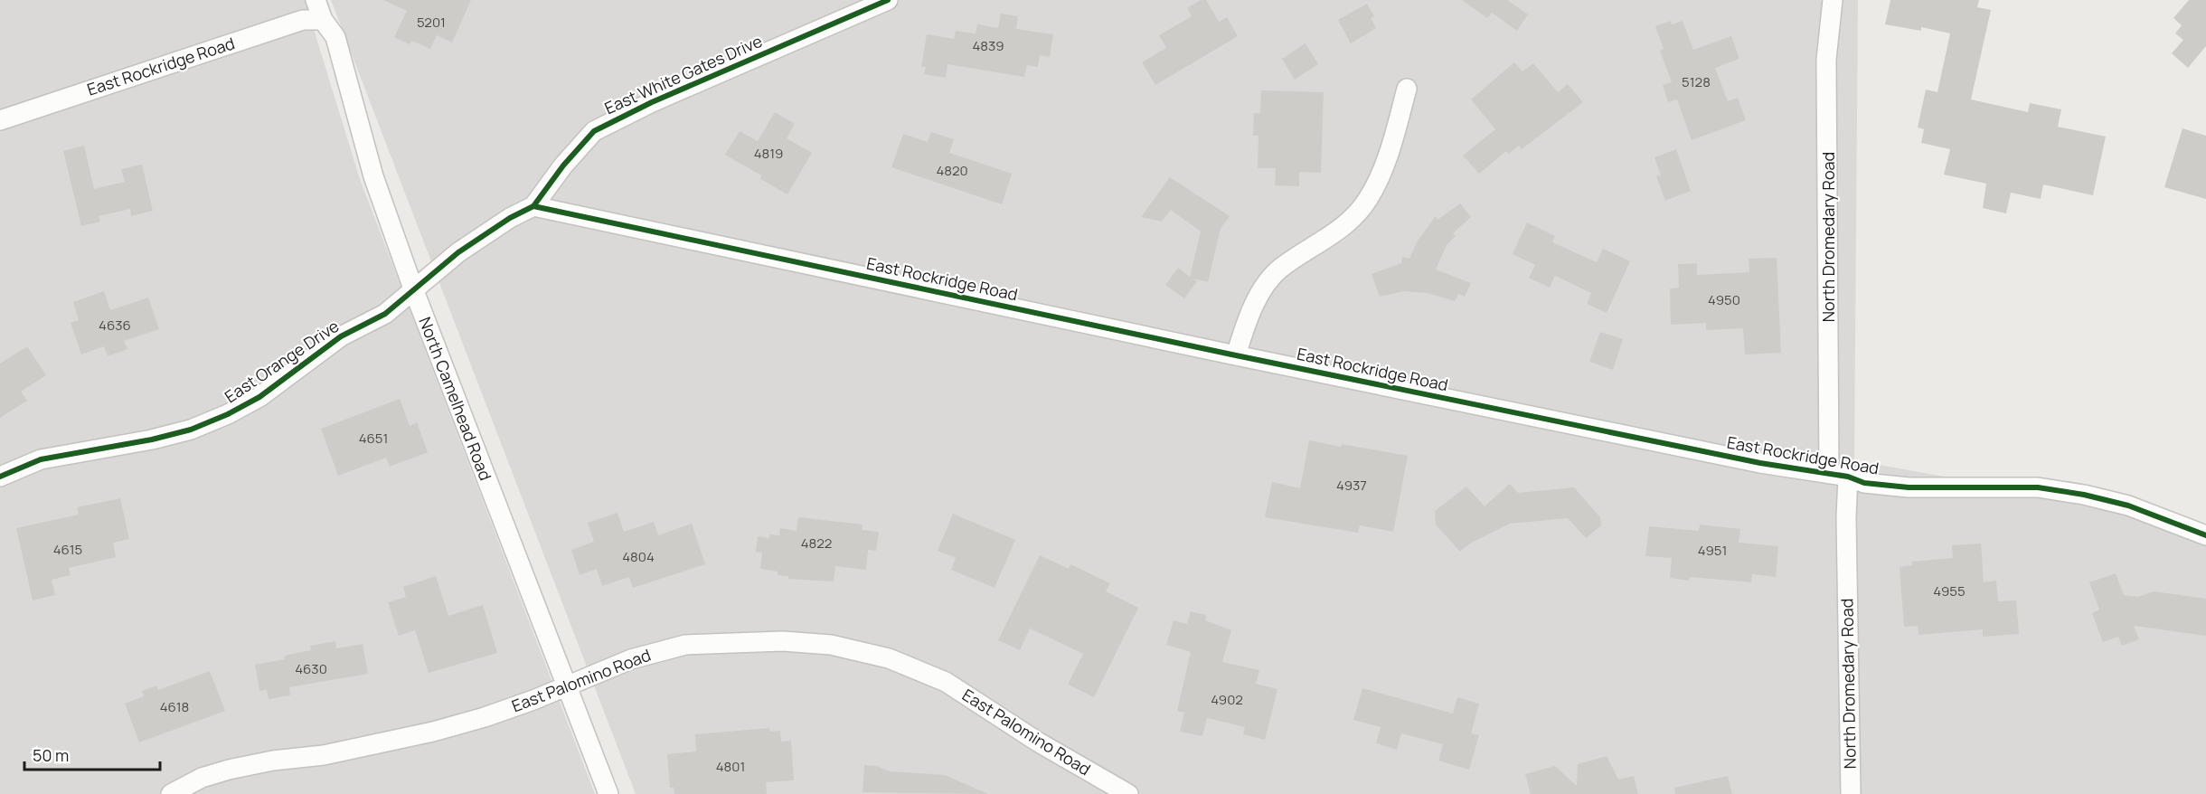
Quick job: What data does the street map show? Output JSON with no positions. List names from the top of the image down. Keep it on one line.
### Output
{"streets":{"street":["East Rockridge Road","East White Gates Drive","North Dromedary Road","East Orange Drive","North Camelhead Road","East Palomino Road"]},"crossings":[["East Rockridge Road","East White Gates Drive"],["East Rockridge Road","North Dromedary Road"],["East Rockridge Road","North Camelhead Road"],["East White Gates Drive","East Orange Drive"],["East White Gates Drive","North Camelhead Road"],["East Orange Drive","North Camelhead Road"],["North Camelhead Road","East Palomino Road"]],"house_numbers":["5201","4839","5128","4819","4820","4950","4636","4651","4937","4822","4615","4951","4804","4955","4630","4902","4618","4801"],"scale_bar":"50 m"}
